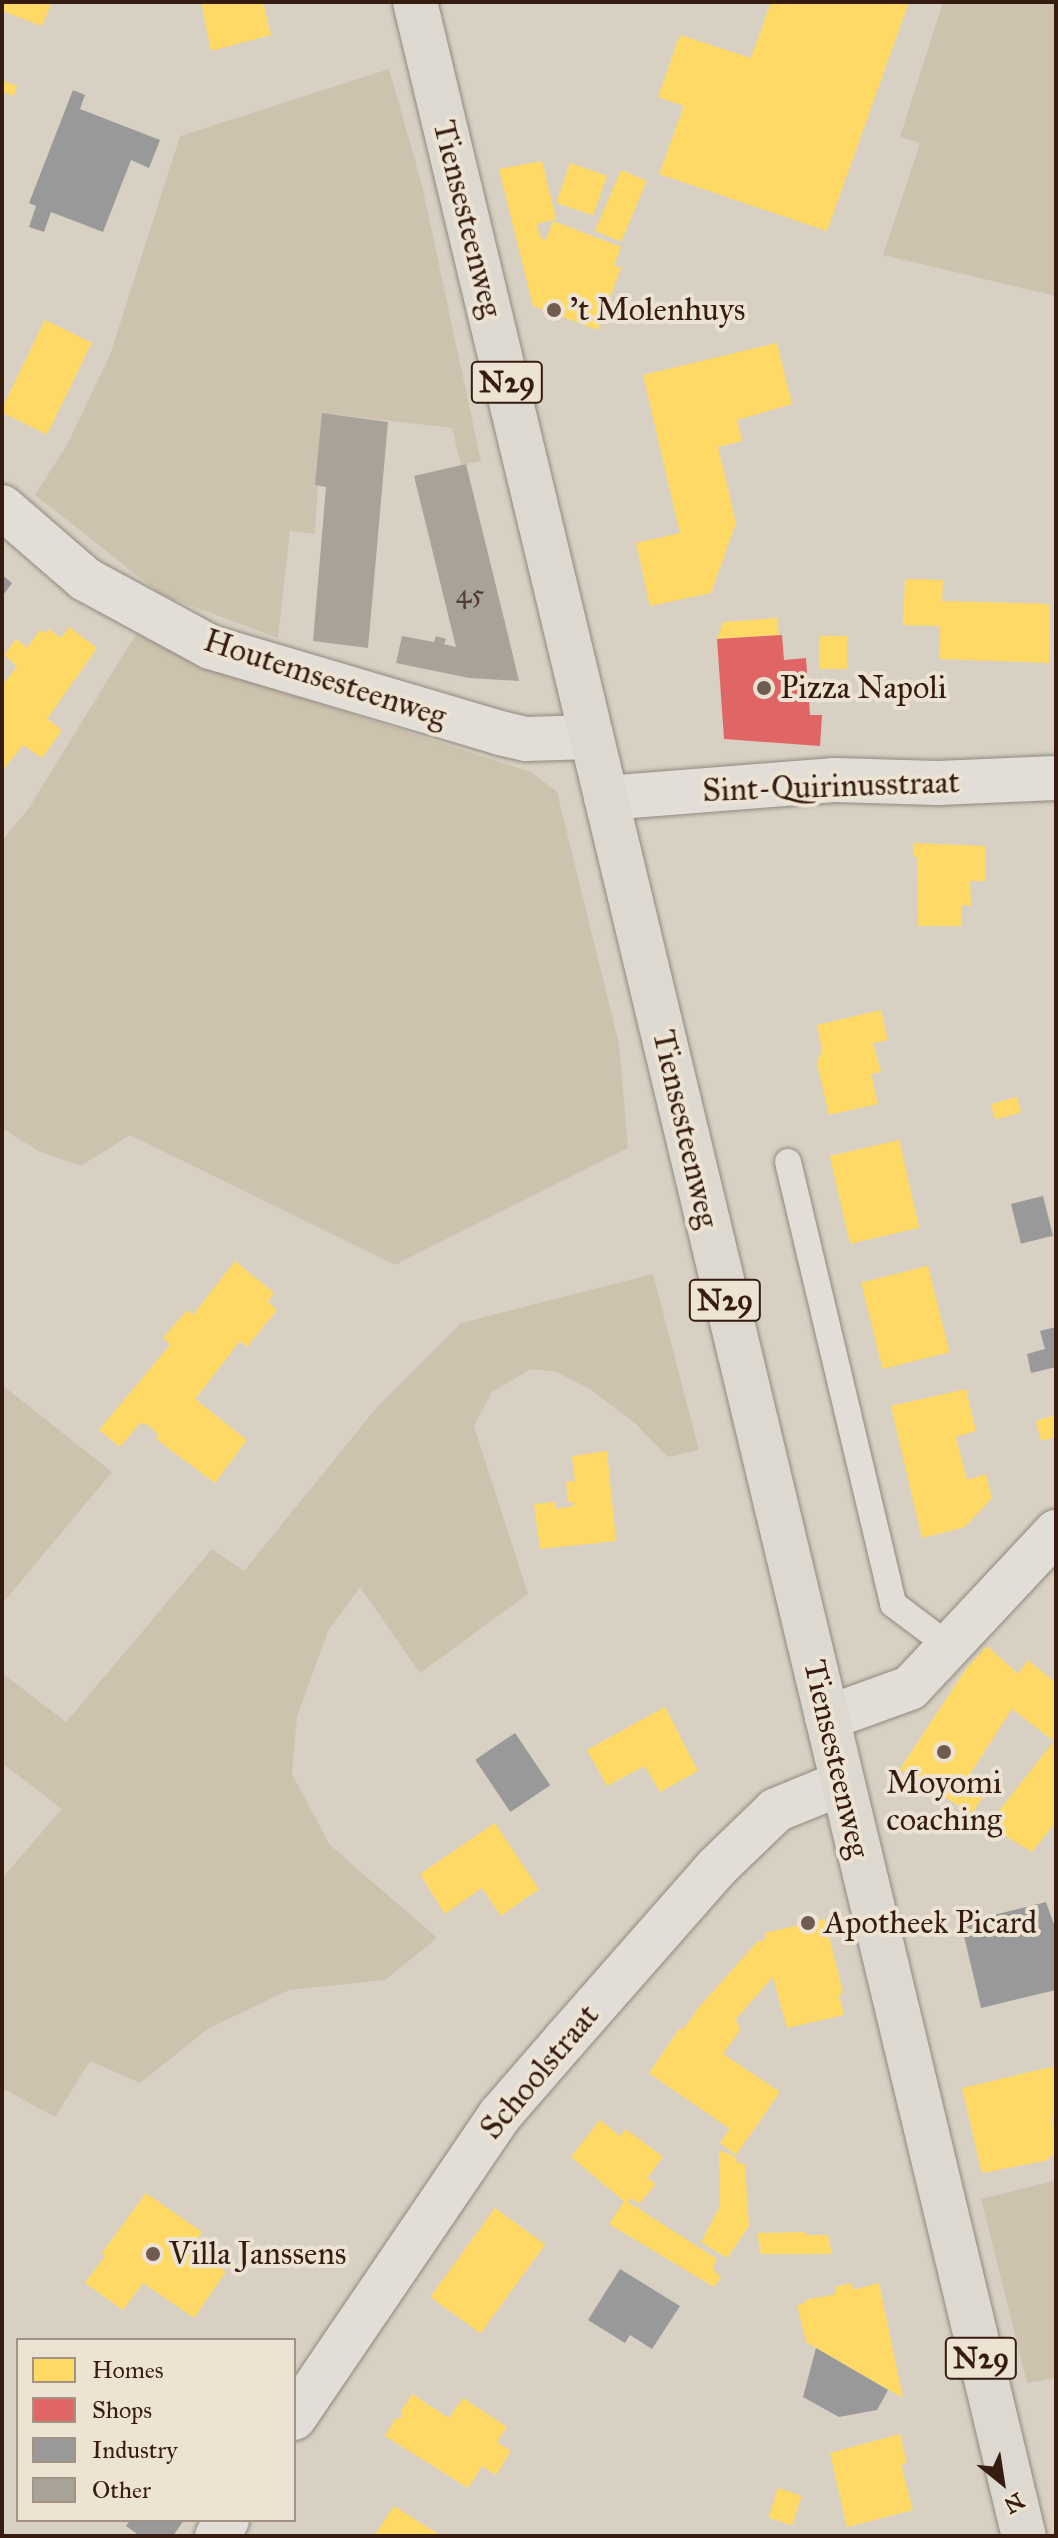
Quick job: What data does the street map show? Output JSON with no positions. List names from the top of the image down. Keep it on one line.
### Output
{"streets":{"main road":["Tiensesteenweg","N29"],"street":["Houtemsesteenweg","Sint-Quirinusstraat","Schoolstraat"]},"crossings":[["Tiensesteenweg","Houtemsesteenweg"],["Tiensesteenweg","Sint-Quirinusstraat"],["Tiensesteenweg","Schoolstraat"]],"places":["'t Molenhuys","Pizza Napoli","Moyomi coaching","Apotheek Picard","Villa Janssens"],"house_numbers":["45"],"legend":["Homes","Shops","Industry","Other"],"north":"bottom right"}
